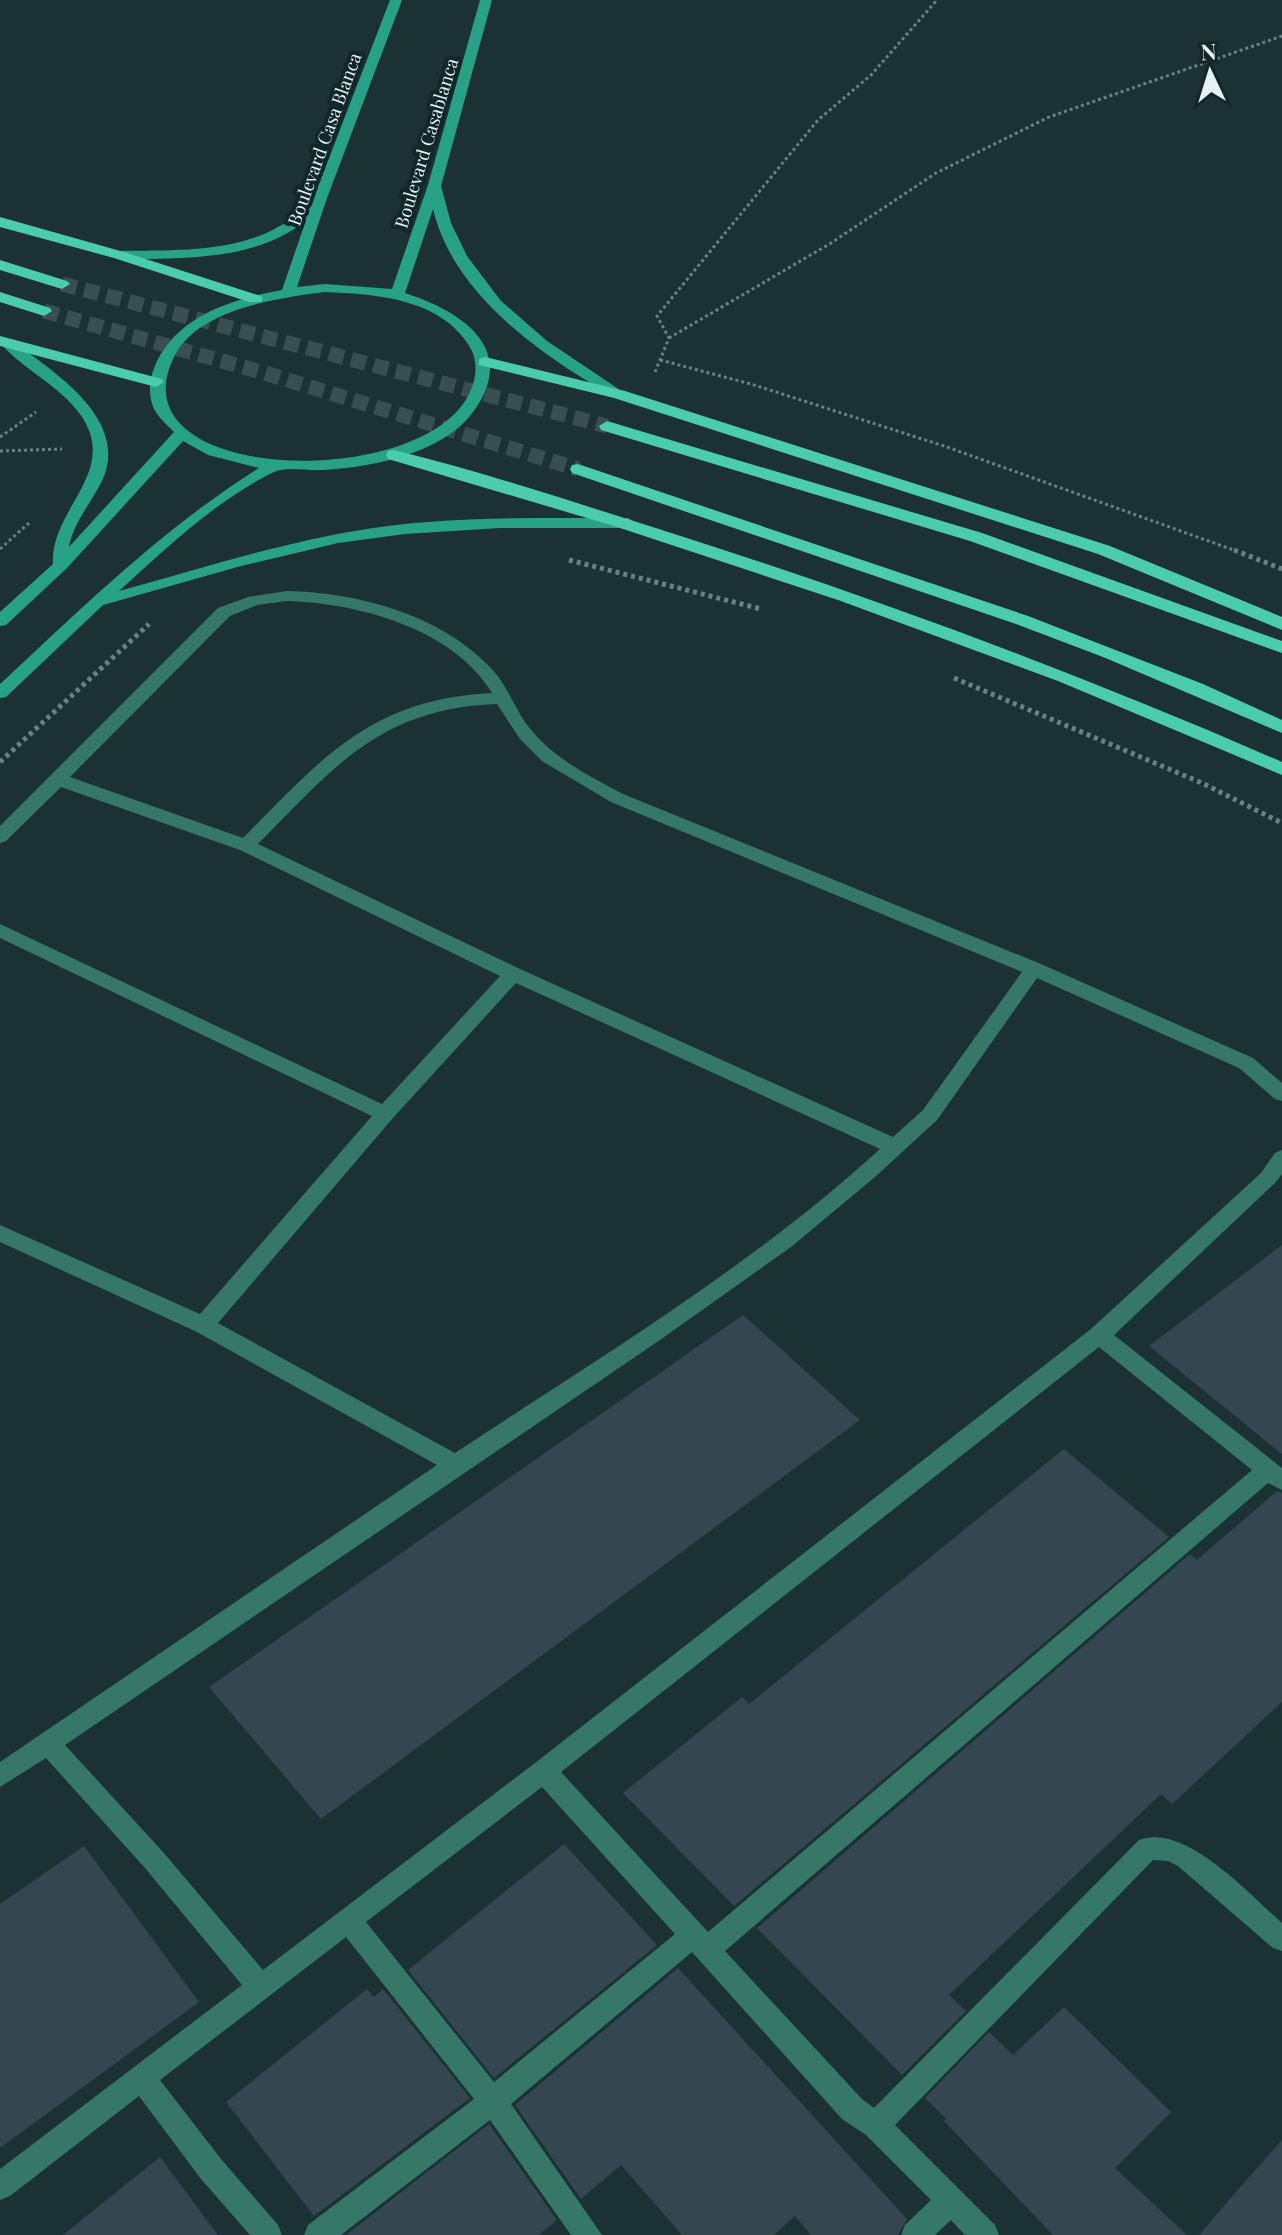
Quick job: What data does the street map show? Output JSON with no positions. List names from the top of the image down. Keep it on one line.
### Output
{"streets":{"main road":["Boulevard Casa Blanca","Boulevard Casablanca"]},"crossings":[["Boulevard Casa Blanca","Boulevard Casablanca"]],"north":"top"}
